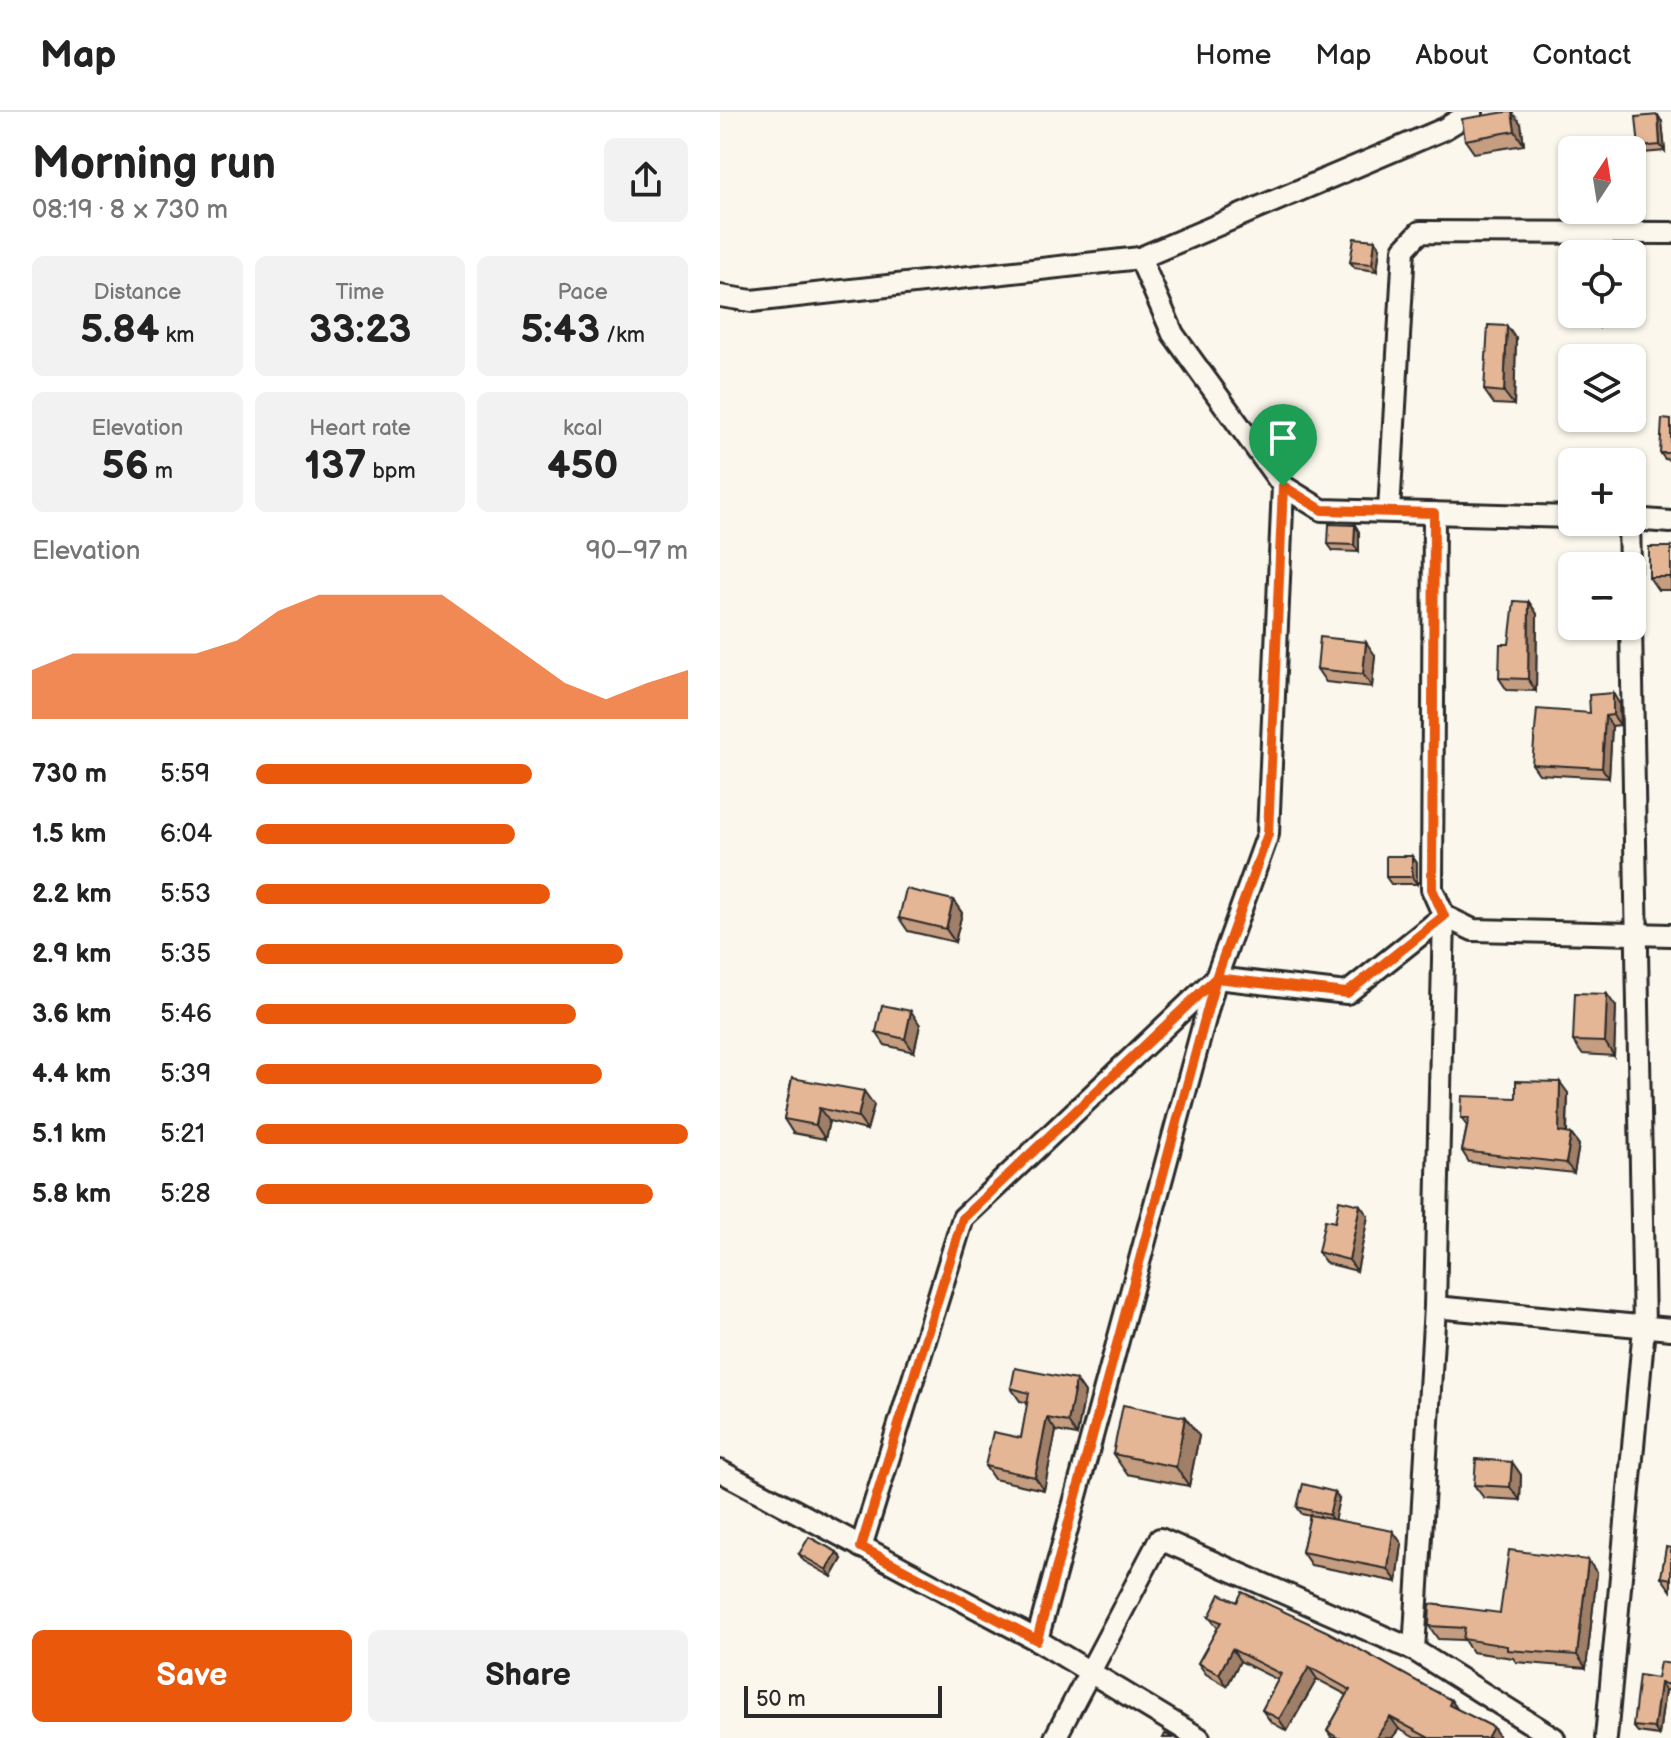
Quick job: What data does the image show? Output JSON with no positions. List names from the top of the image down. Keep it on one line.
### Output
{"scale_bar":"50 m","north":"top","page":{"header":"Map","nav":["Home","Map","About","Contact"],"heading":["Morning run","08:19 · 8 × 730 m"],"map_buttons":["+","−"],"stats":[["Distance","5.84 km"],["Time","33:23"],["Pace","5:43 /km"],["Elevation","56 m"],["Heart rate","137 bpm"],["kcal","450"]],"chart":["Elevation","90–97 m"],"list":[{"name":"730 m","note":"5:59"},{"name":"1.5 km","note":"6:04"},{"name":"2.2 km","note":"5:53"},{"name":"2.9 km","note":"5:35"},{"name":"3.6 km","note":"5:46"},{"name":"4.4 km","note":"5:39"},{"name":"5.1 km","note":"5:21"},{"name":"5.8 km","note":"5:28"}],"buttons":["Save","Share"],"scale":"50 m"}}
